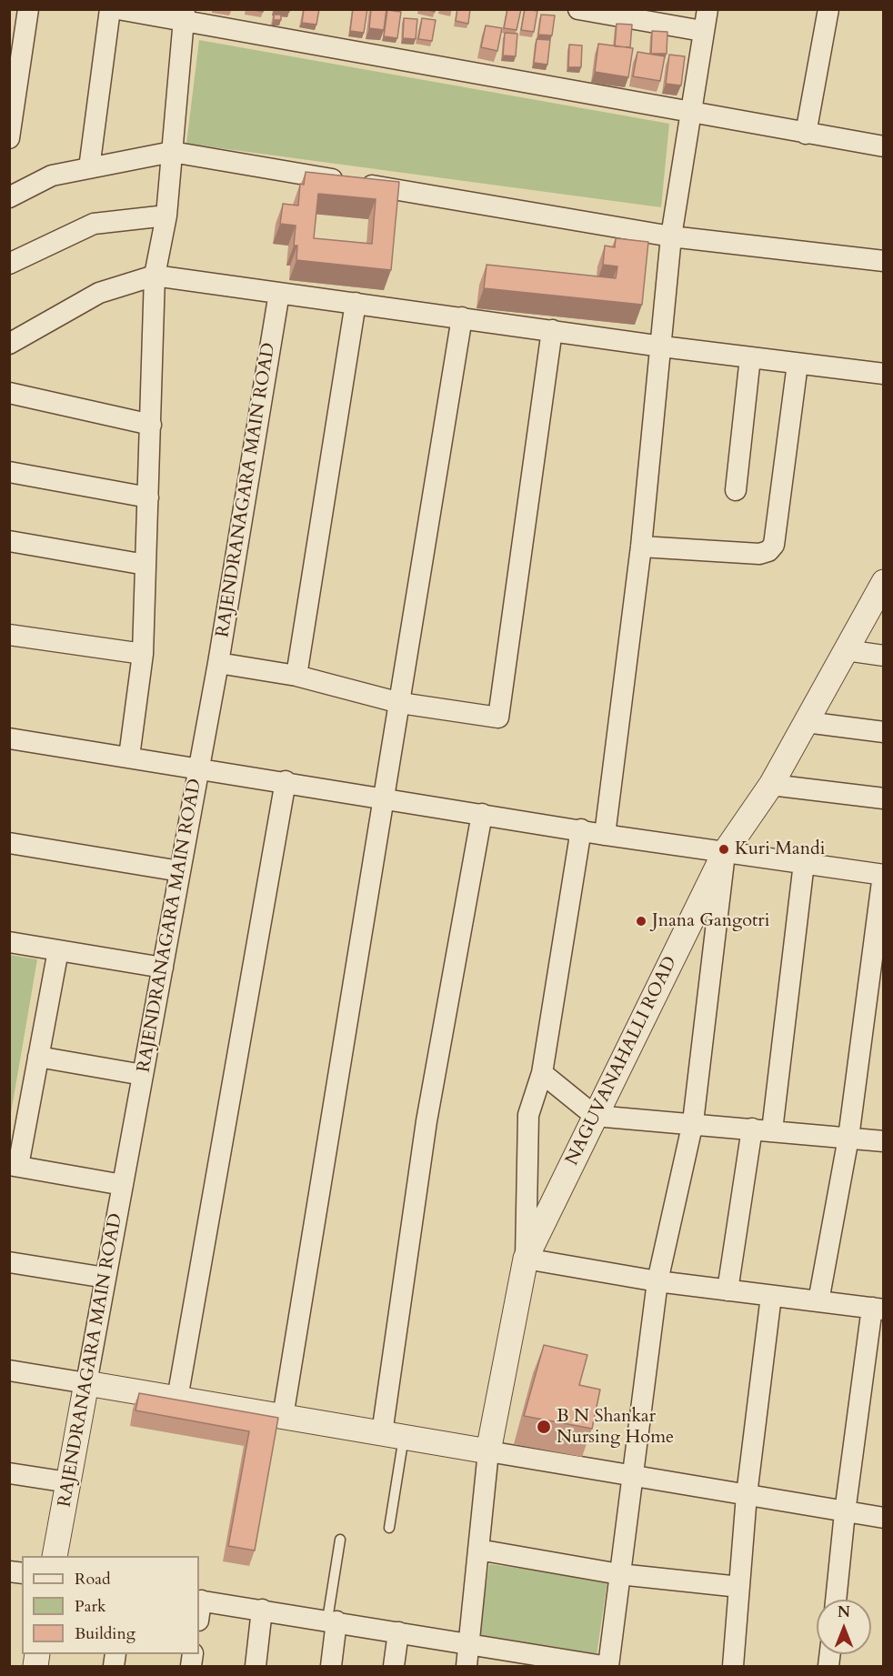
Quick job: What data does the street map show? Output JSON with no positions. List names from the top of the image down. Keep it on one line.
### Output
{"streets":{"street":["RAJENDRANAGARA MAIN ROAD","NAGUVANAHALLI ROAD"]},"places":["Kuri Mandi","Jnana Gangotri","B N Shankar Nursing Home"],"legend":["Road","Park","Building"],"north":"top"}
